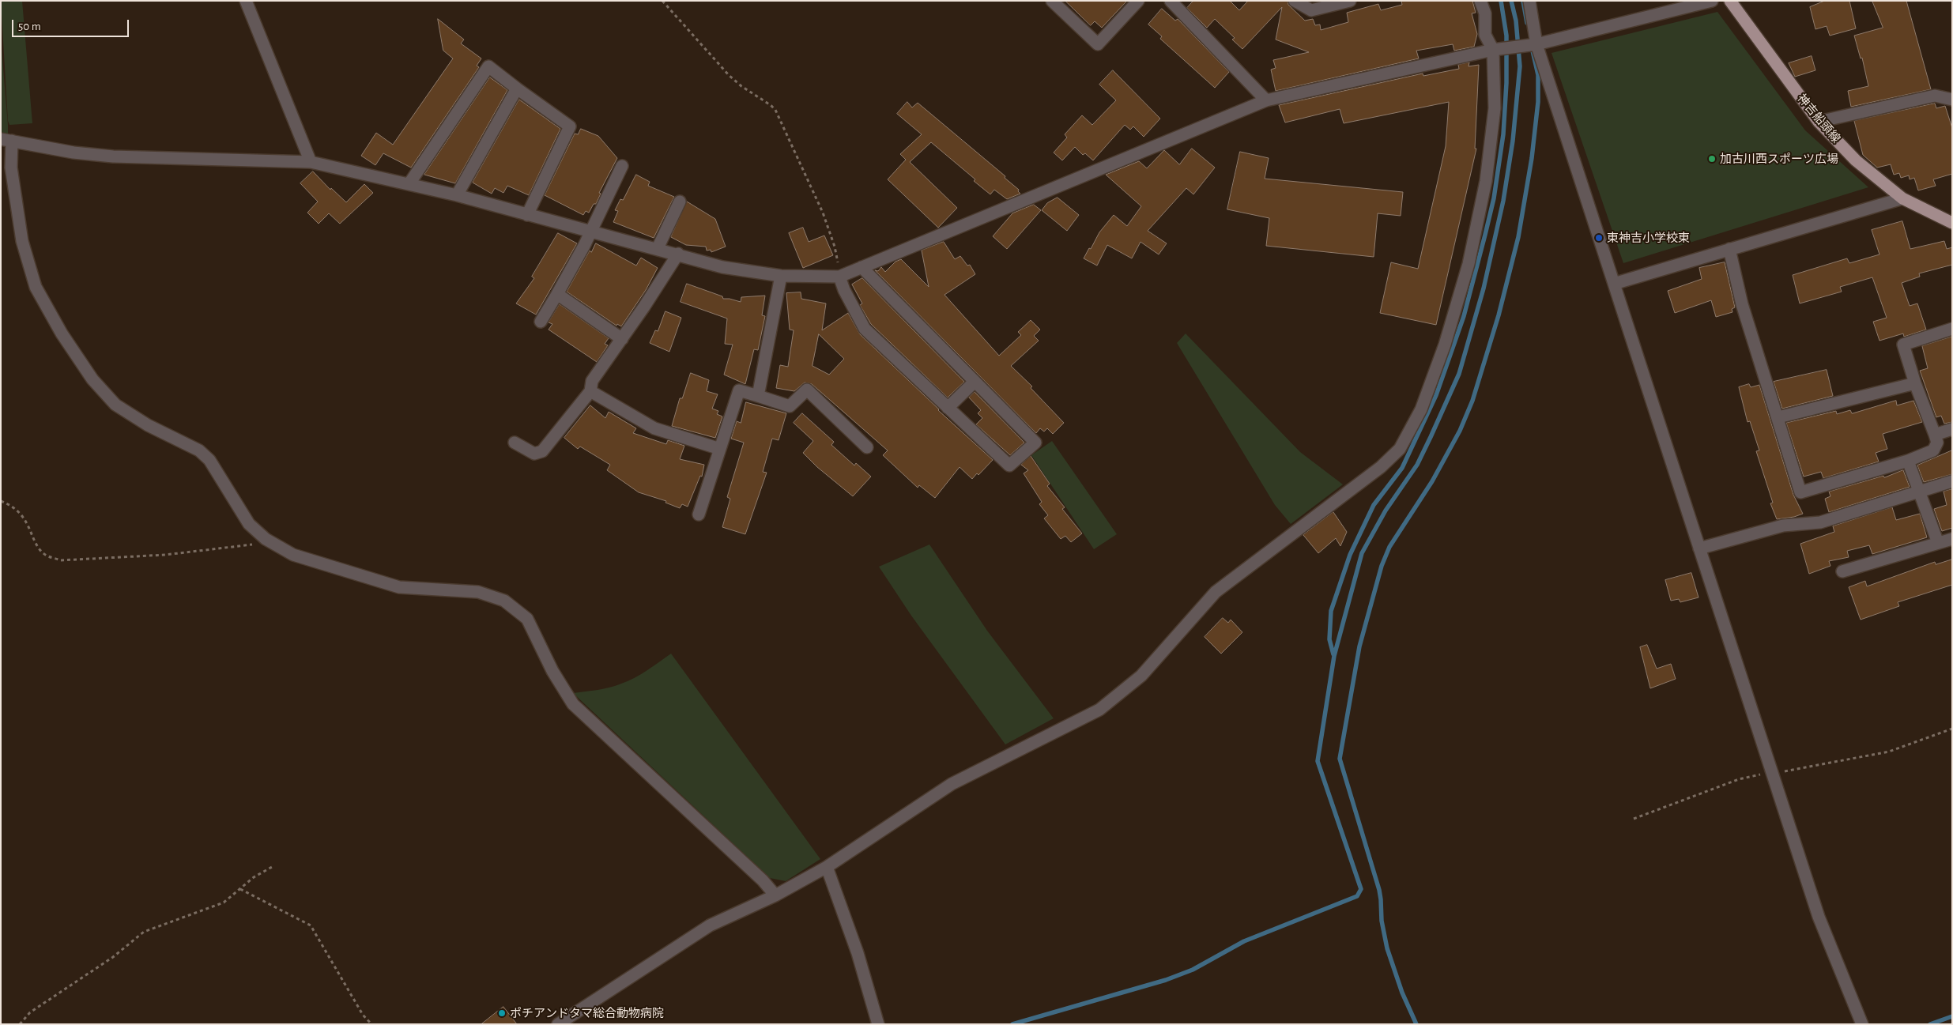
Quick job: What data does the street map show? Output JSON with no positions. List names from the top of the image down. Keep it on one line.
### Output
{"streets":{"main road":["神吉船頭線"]},"places":["加古川西スポーツ広場","東神吉小学校東","ポチアンドタマ総合動物病院"],"scale_bar":"50 m"}
